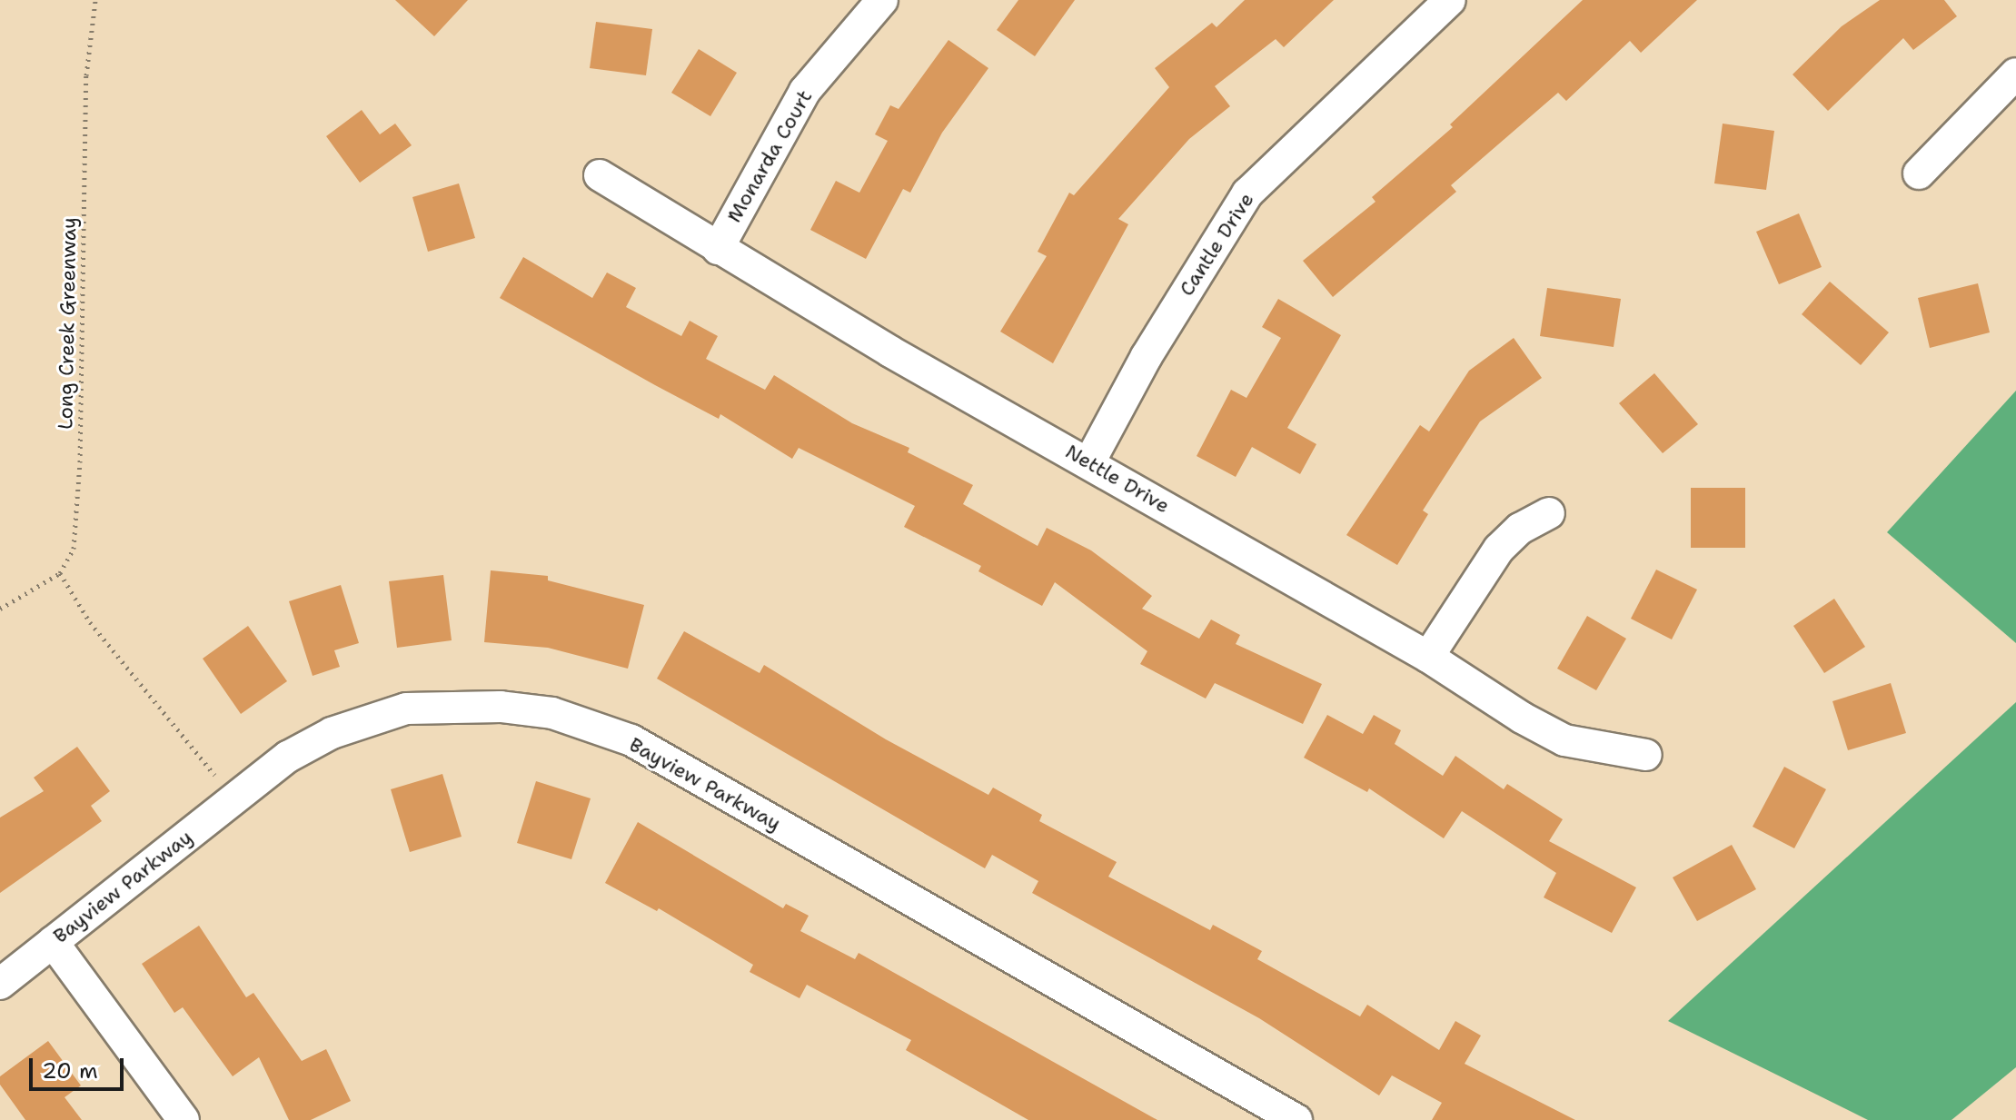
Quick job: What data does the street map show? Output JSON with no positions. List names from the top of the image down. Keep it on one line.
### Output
{"streets":{"street":["Monarda Court","Cantle Drive","Nettle Drive","Bayview Parkway"],"path":["Long Creek Greenway"]},"crossings":[["Monarda Court","Nettle Drive"],["Cantle Drive","Nettle Drive"]],"scale_bar":"20 m"}
